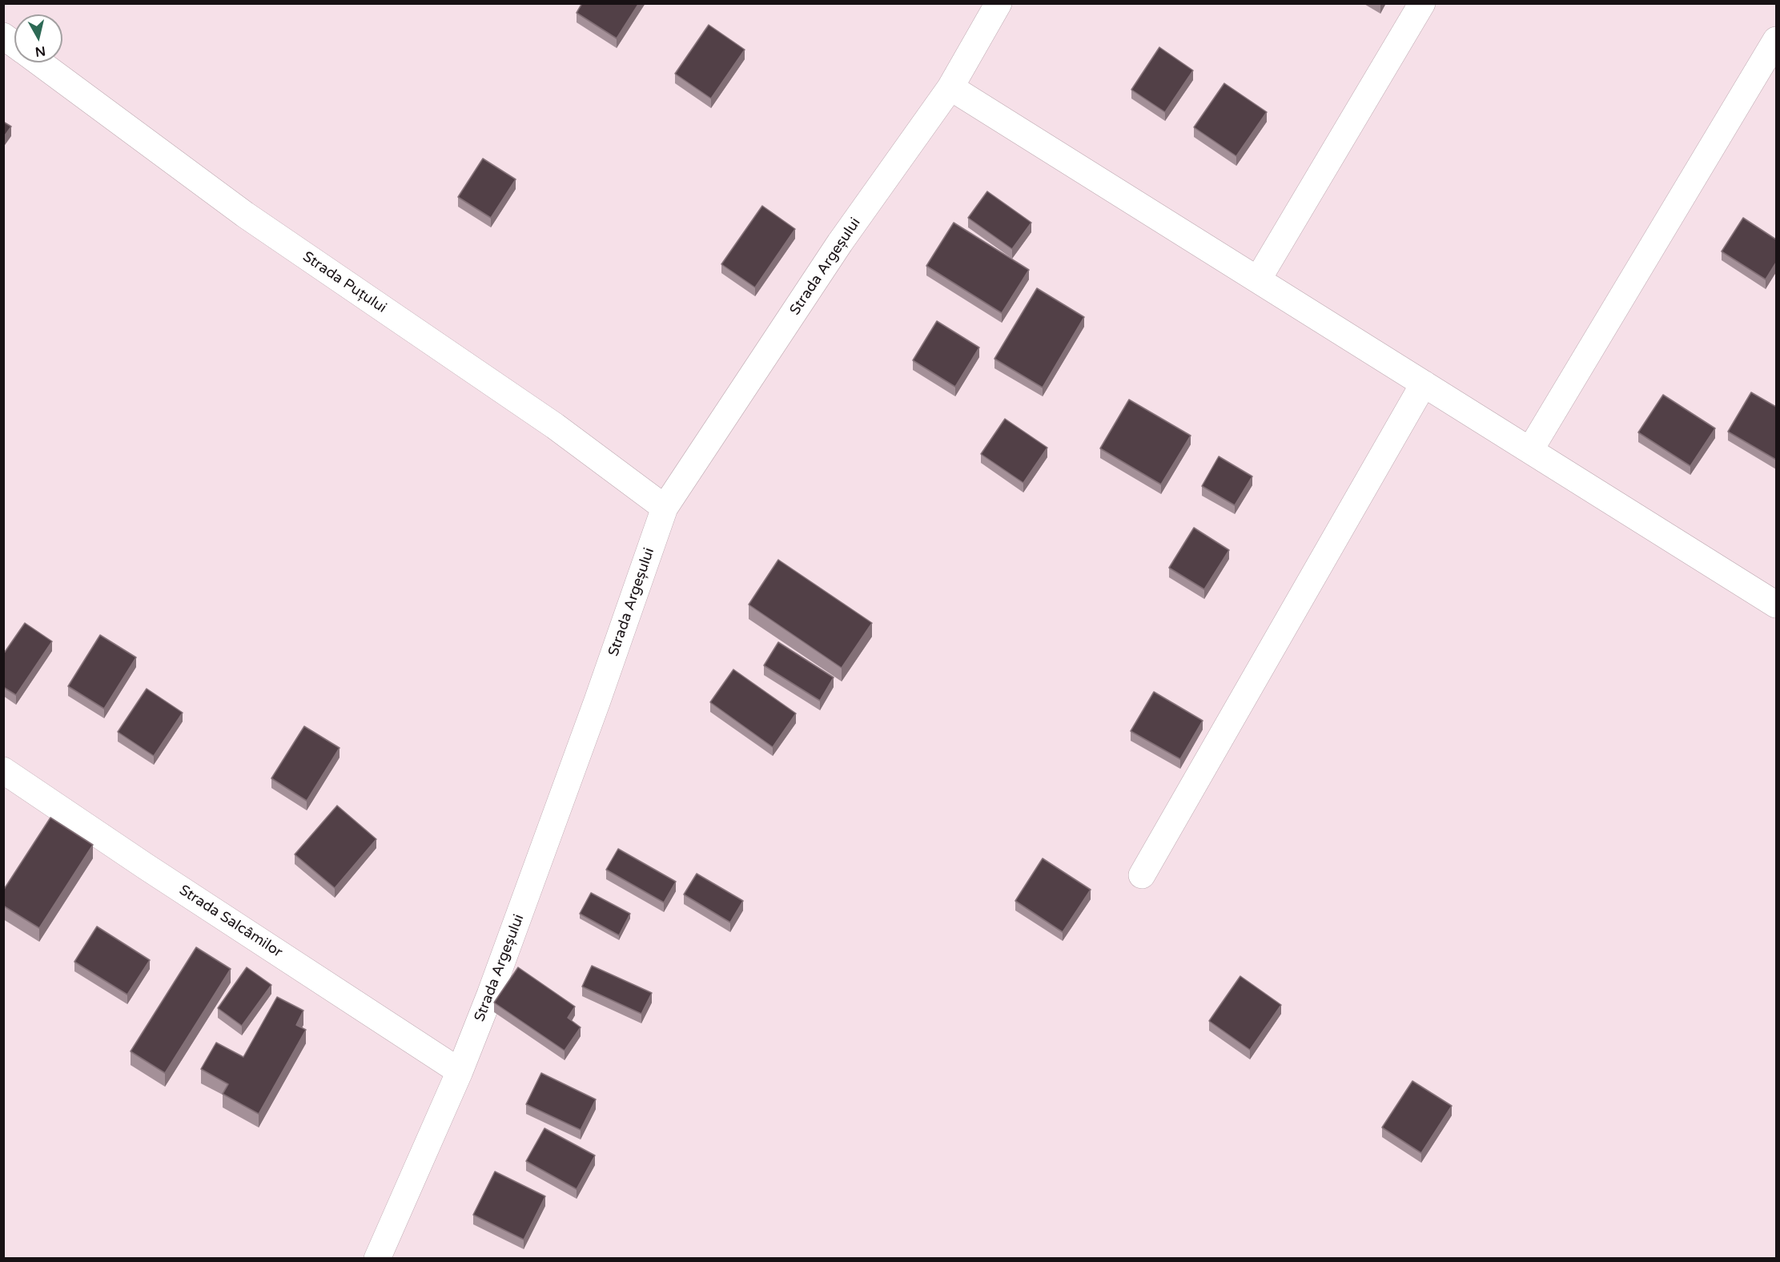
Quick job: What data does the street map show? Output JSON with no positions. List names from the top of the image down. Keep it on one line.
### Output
{"streets":{"street":["Strada Argeșului","Strada Puțului","Strada Salcâmilor"]},"crossings":[["Strada Argeșului","Strada Puțului"],["Strada Argeșului","Strada Salcâmilor"]],"north":"bottom"}
